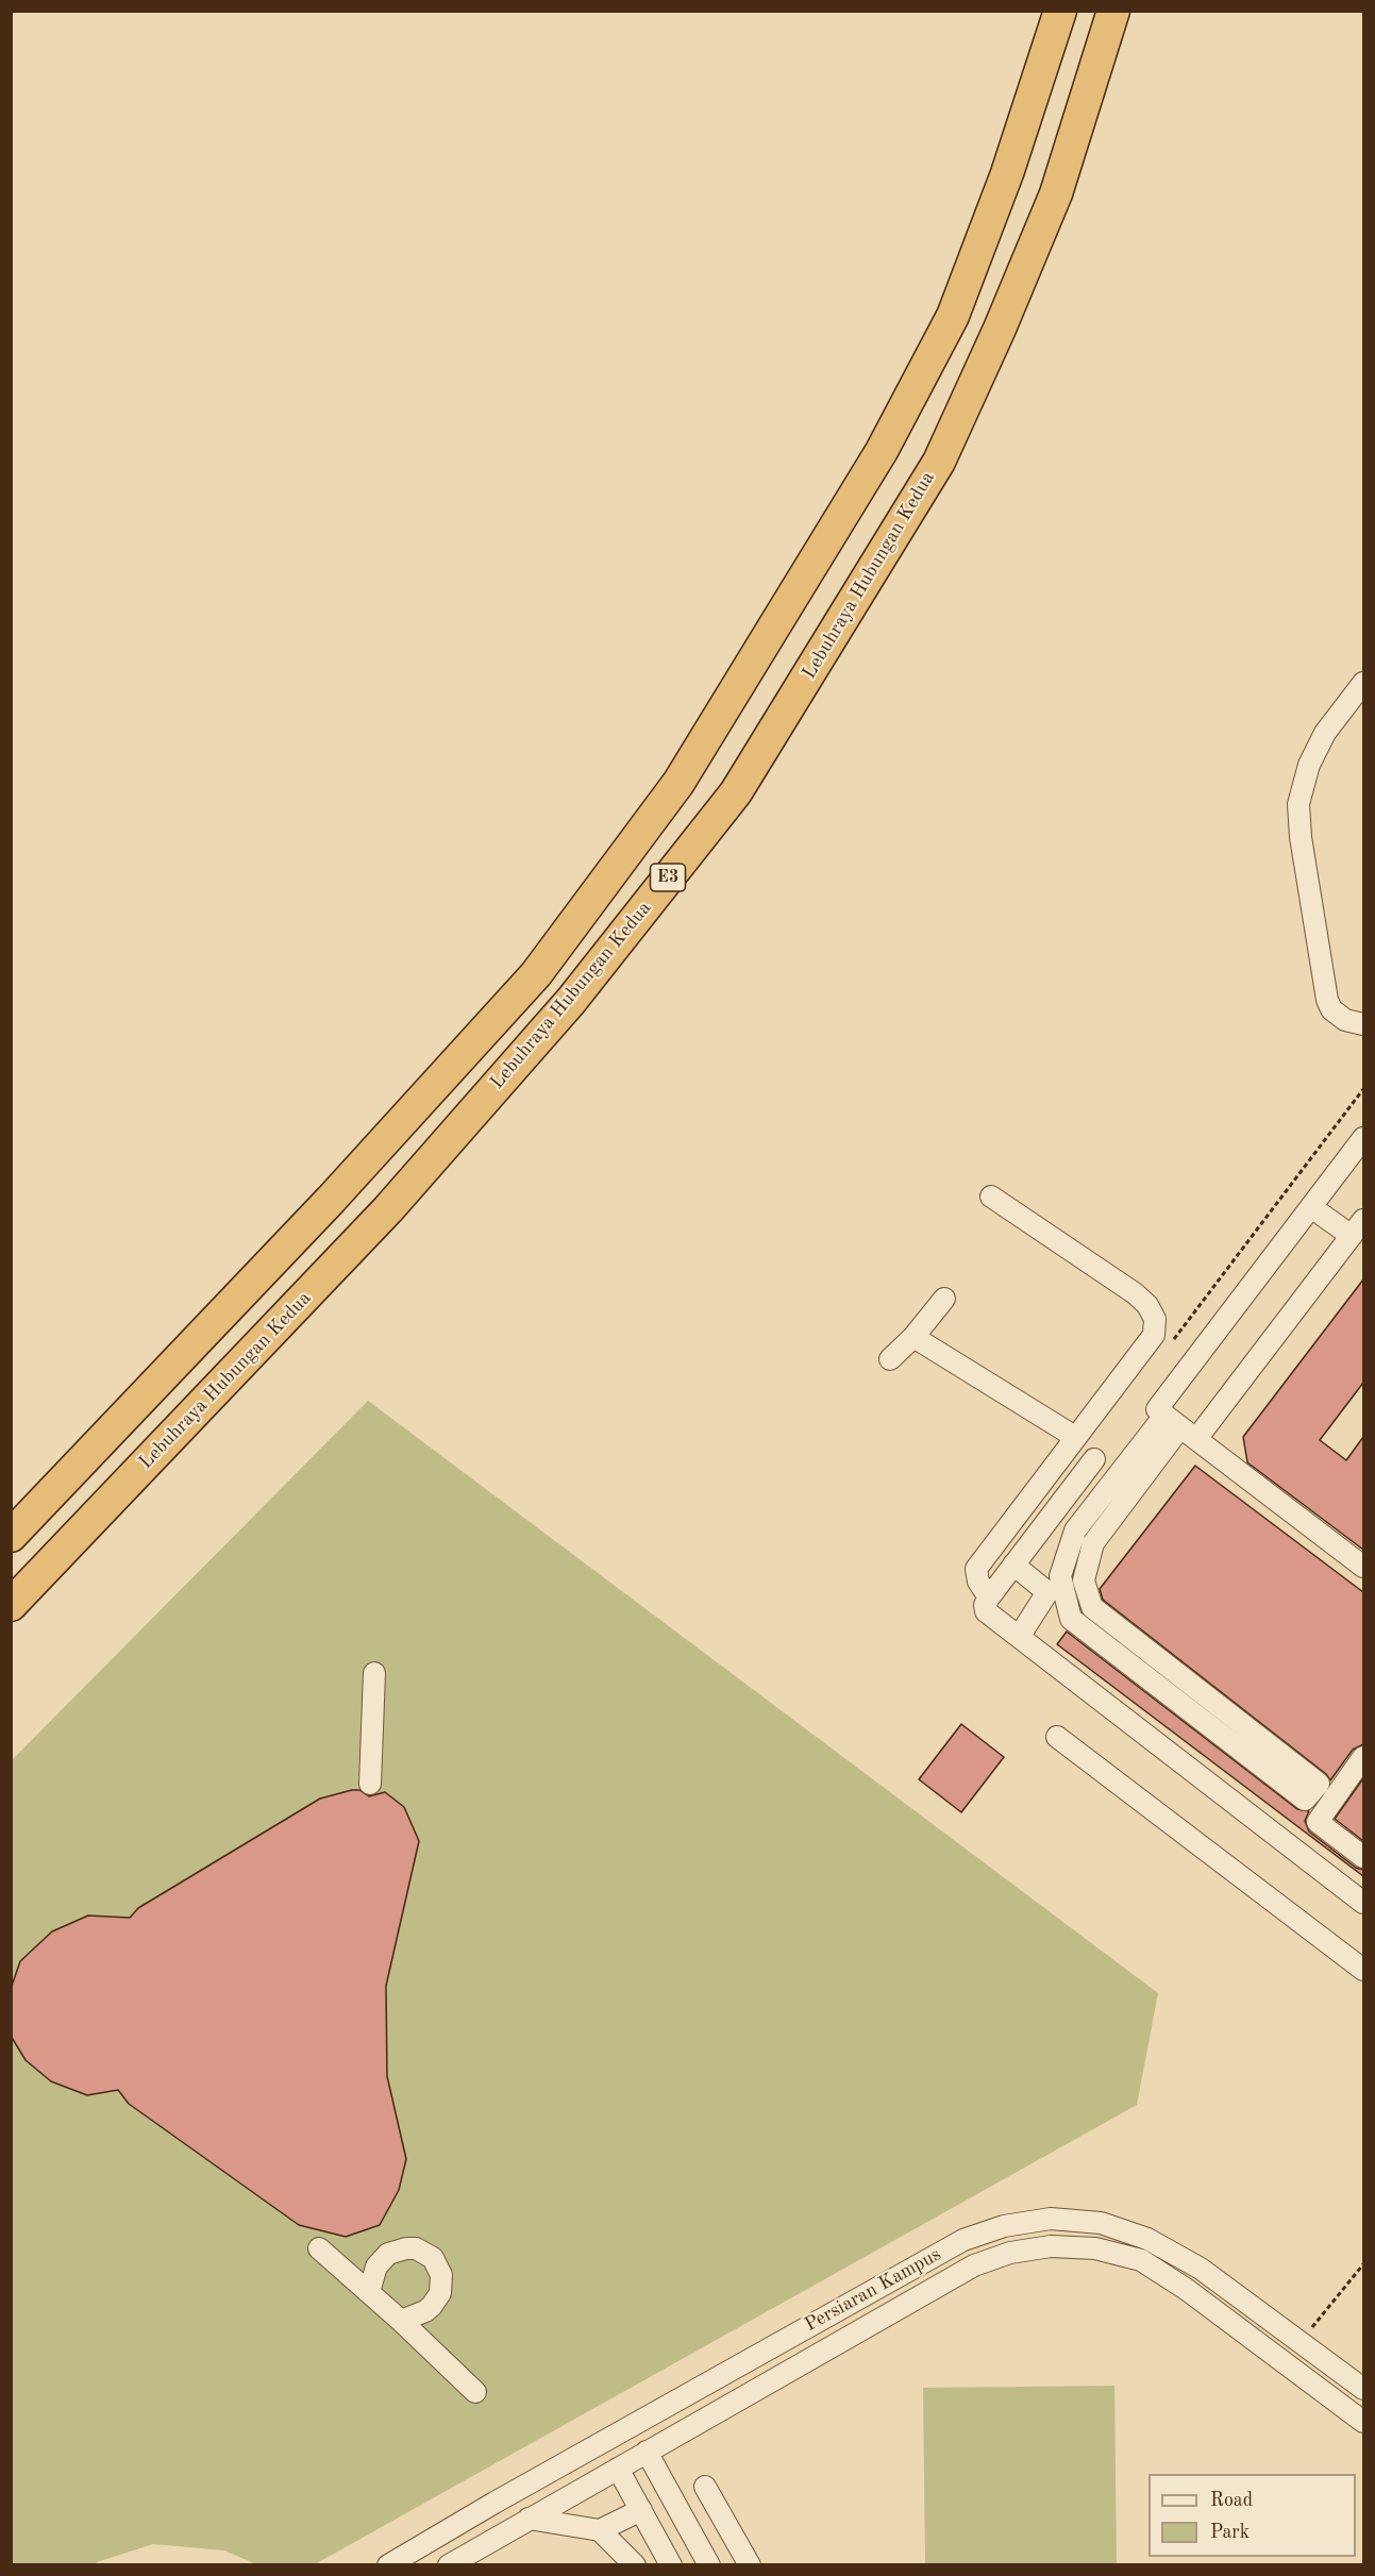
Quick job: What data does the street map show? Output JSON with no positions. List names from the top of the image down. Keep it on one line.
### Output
{"streets":{"highway":["Lebuhraya Hubungan Kedua","E3"],"street":["Persiaran Kampus"]},"legend":["Road","Park"]}
